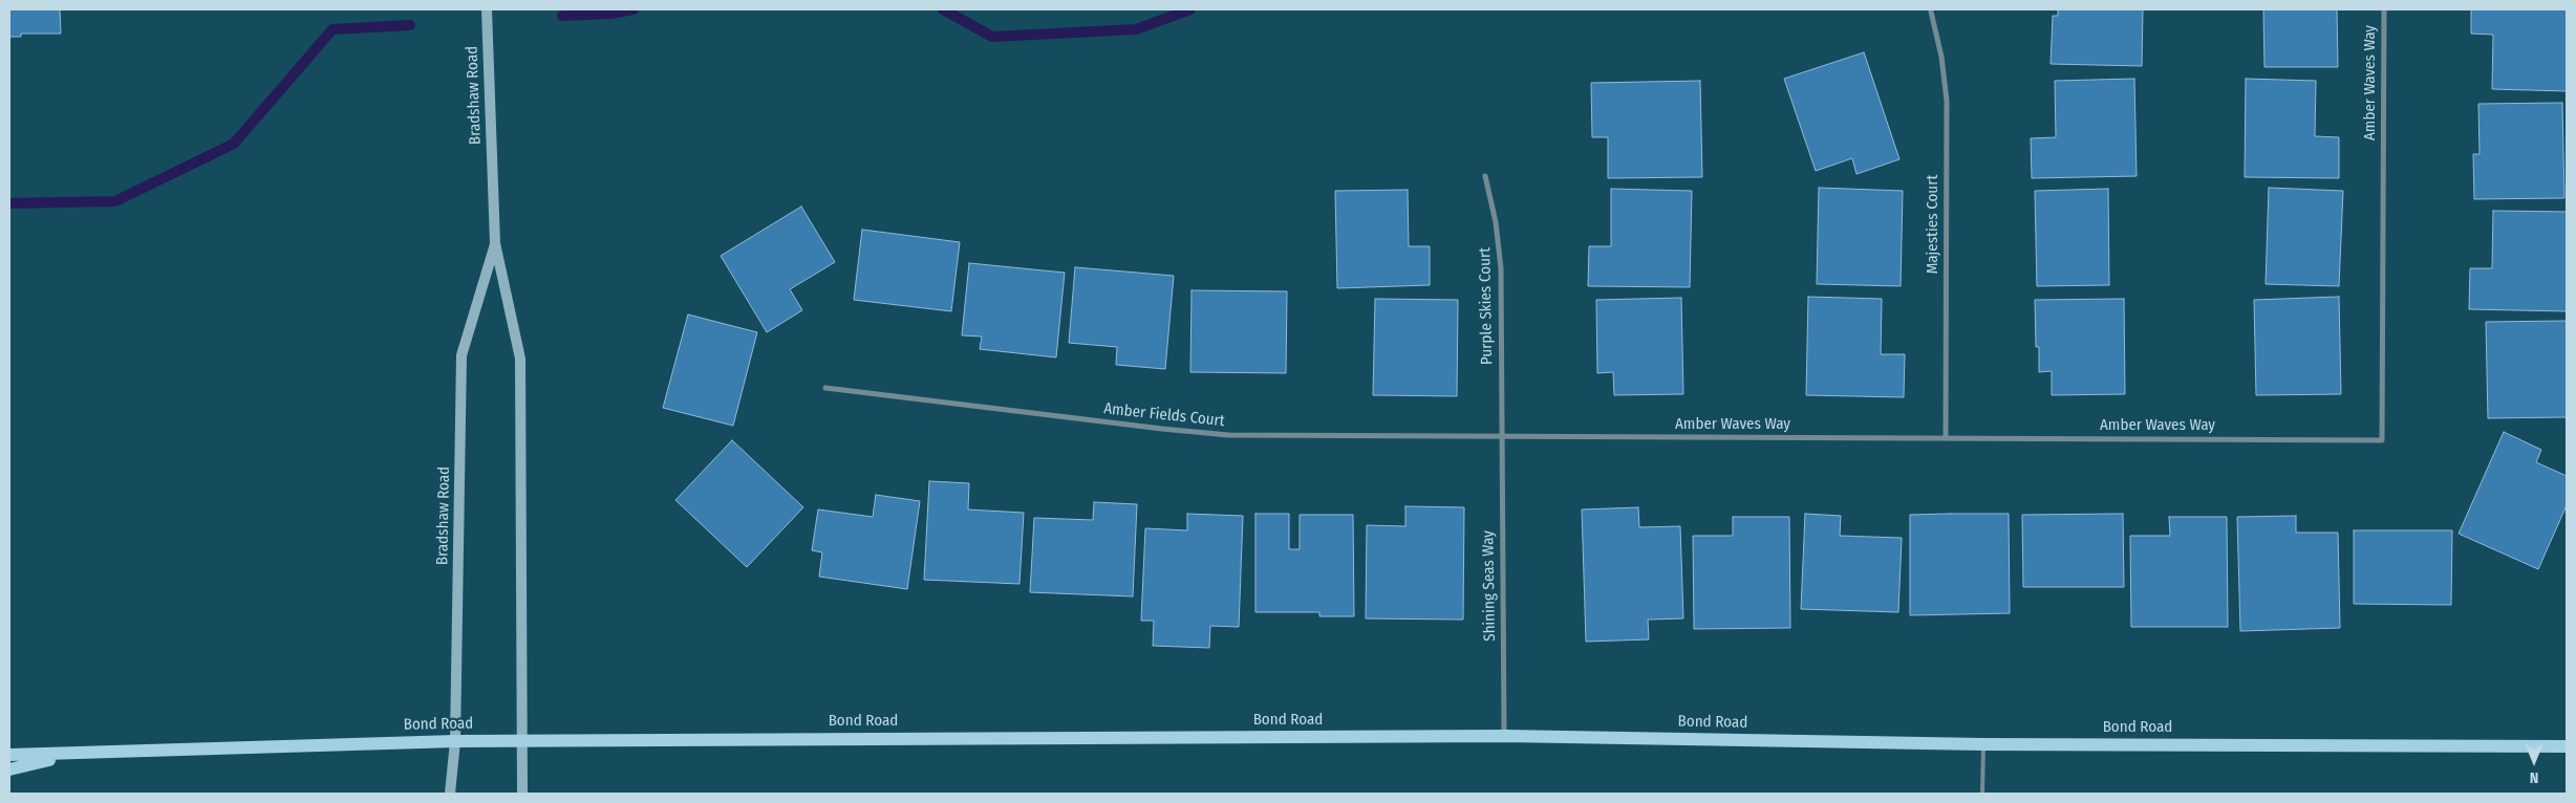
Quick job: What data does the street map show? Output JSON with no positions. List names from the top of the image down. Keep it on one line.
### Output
{"streets":{"main road":["Bradshaw Road","Bond Road"],"street":["Amber Waves Way","Majesties Court","Purple Skies Court","Amber Fields Court","Shining Seas Way"]},"crossings":[["Amber Waves Way","Majesties Court"],["Amber Waves Way","Purple Skies Court"],["Amber Waves Way","Amber Fields Court"],["Amber Waves Way","Shining Seas Way"],["Bradshaw Road","Bond Road"],["Purple Skies Court","Amber Fields Court"],["Purple Skies Court","Shining Seas Way"],["Amber Fields Court","Shining Seas Way"],["Shining Seas Way","Bond Road"]],"north":"bottom"}
